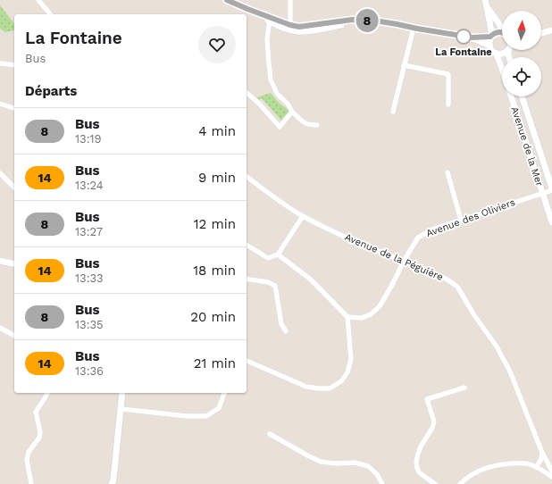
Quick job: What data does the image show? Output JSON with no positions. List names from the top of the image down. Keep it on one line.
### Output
{"streets":{"street":["Avenue de la Mer","Avenue des Oliviers","Avenue de la Péguière"]},"crossings":[["Avenue de la Mer","Avenue des Oliviers"],["Avenue des Oliviers","Avenue de la Péguière"]],"places":["La Fontaine"],"lines":["bus line 8"],"north":"top","page":{"on_map":"8","heading":[["La Fontaine","Bus"],"Départs"],"list":[{"mark":"8","name":"Bus","note":"13:19","value":"4 min"},{"mark":"14","name":"Bus","note":"13:24","value":"9 min"},{"mark":"8","name":"Bus","note":"13:27","value":"12 min"},{"mark":"14","name":"Bus","note":"13:33","value":"18 min"},{"mark":"8","name":"Bus","note":"13:35","value":"20 min"},{"mark":"14","name":"Bus","note":"13:36","value":"21 min"}]}}
